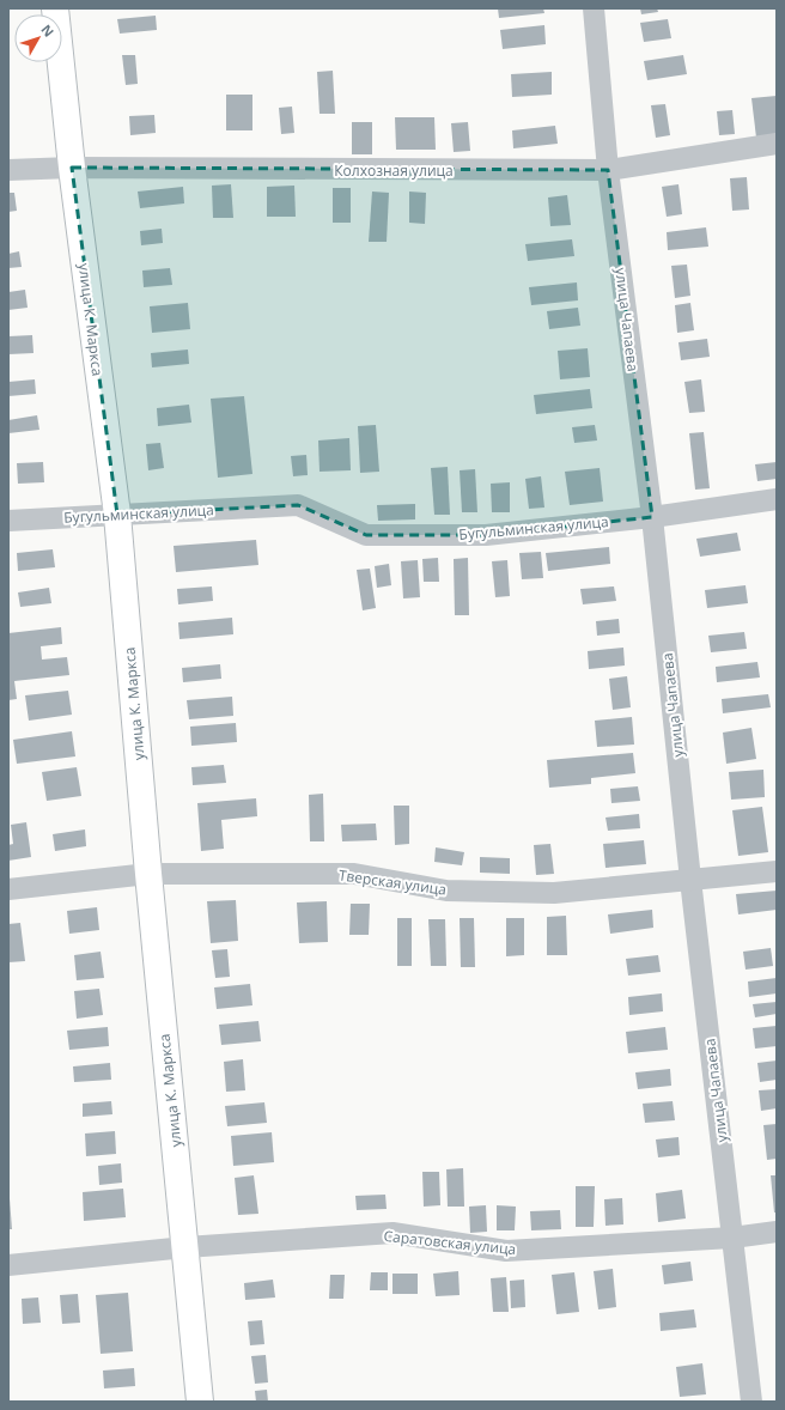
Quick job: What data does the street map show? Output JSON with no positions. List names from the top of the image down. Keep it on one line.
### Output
{"streets":{"main road":["улица К. Маркса"],"street":["Колхозная улица","улица Чапаева","Бугульминская улица","Тверская улица","Саратовская улица"]},"crossings":[["Колхозная улица","улица К. Маркса"],["Колхозная улица","улица Чапаева"],["улица К. Маркса","Бугульминская улица"],["улица К. Маркса","Тверская улица"],["улица К. Маркса","Саратовская улица"],["улица Чапаева","Бугульминская улица"],["улица Чапаева","Тверская улица"],["улица Чапаева","Саратовская улица"]],"north":"top right"}
